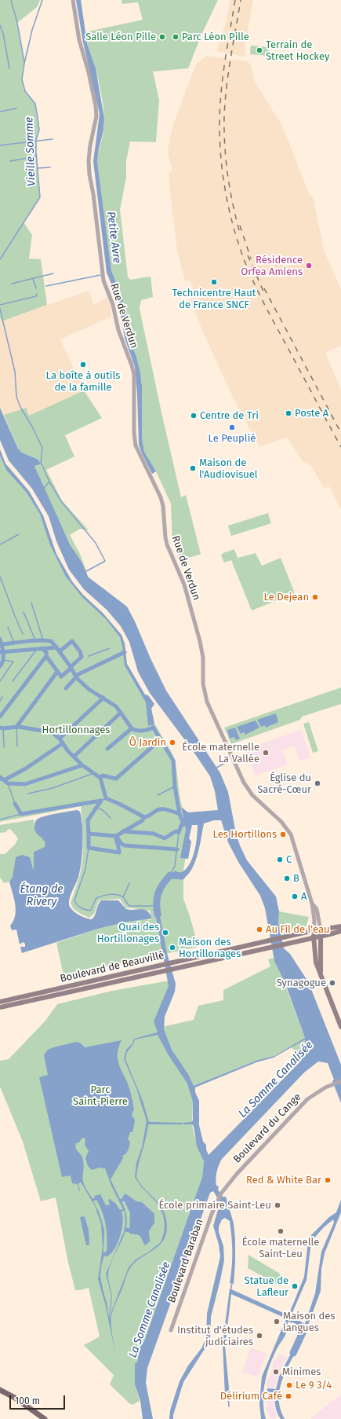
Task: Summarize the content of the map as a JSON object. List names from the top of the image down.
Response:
{
  "streets": {
    "main road": ["Boulevard de Beauvillé"],
    "street": ["Rue de Verdun", "Boulevard du Cange", "Boulevard Baraban"]
  },
  "crossings": [
    ["Rue de Verdun", "Boulevard de Beauvillé"],
    ["Boulevard du Cange", "Boulevard Baraban"]
  ],
  "water": [
    "Vieille Somme",
    "Petite Avre",
    "Étang de Rivery",
    "La Somme Canalisée"
  ],
  "parks": ["Hortillonnages", "Parc Saint-Pierre"],
  "places": [
    "Salle Léon Pille",
    "Parc Léon Pille",
    "Terrain de Street Hockey",
    "Résidence Orfea Amiens",
    "Technicentre Haut de France SNCF",
    "La boîte à outils de la famille",
    "Poste A",
    "Centre de Tri",
    "Le Peuplié",
    "Maison de l'Audiovisuel",
    "Le Dejean",
    "Ô Jardin",
    "École maternelle La Vallée",
    "Église du Sacré-Cœur",
    "Les Hortillons",
    "C",
    "B",
    "A",
    "Au Fil de l'eau",
    "Quai des Hortillonages",
    "Maison des Hortillonages",
    "Synagogue",
    "Red & White Bar",
    "École primaire Saint-Leu",
    "École maternelle Saint-Leu",
    "Statue de Lafleur",
    "Maison des langues",
    "Institut d'études judiciaires",
    "Minimes",
    "Le 9 3/4",
    "Délirium Café"
  ],
  "scale_bar": "100 m"
}
